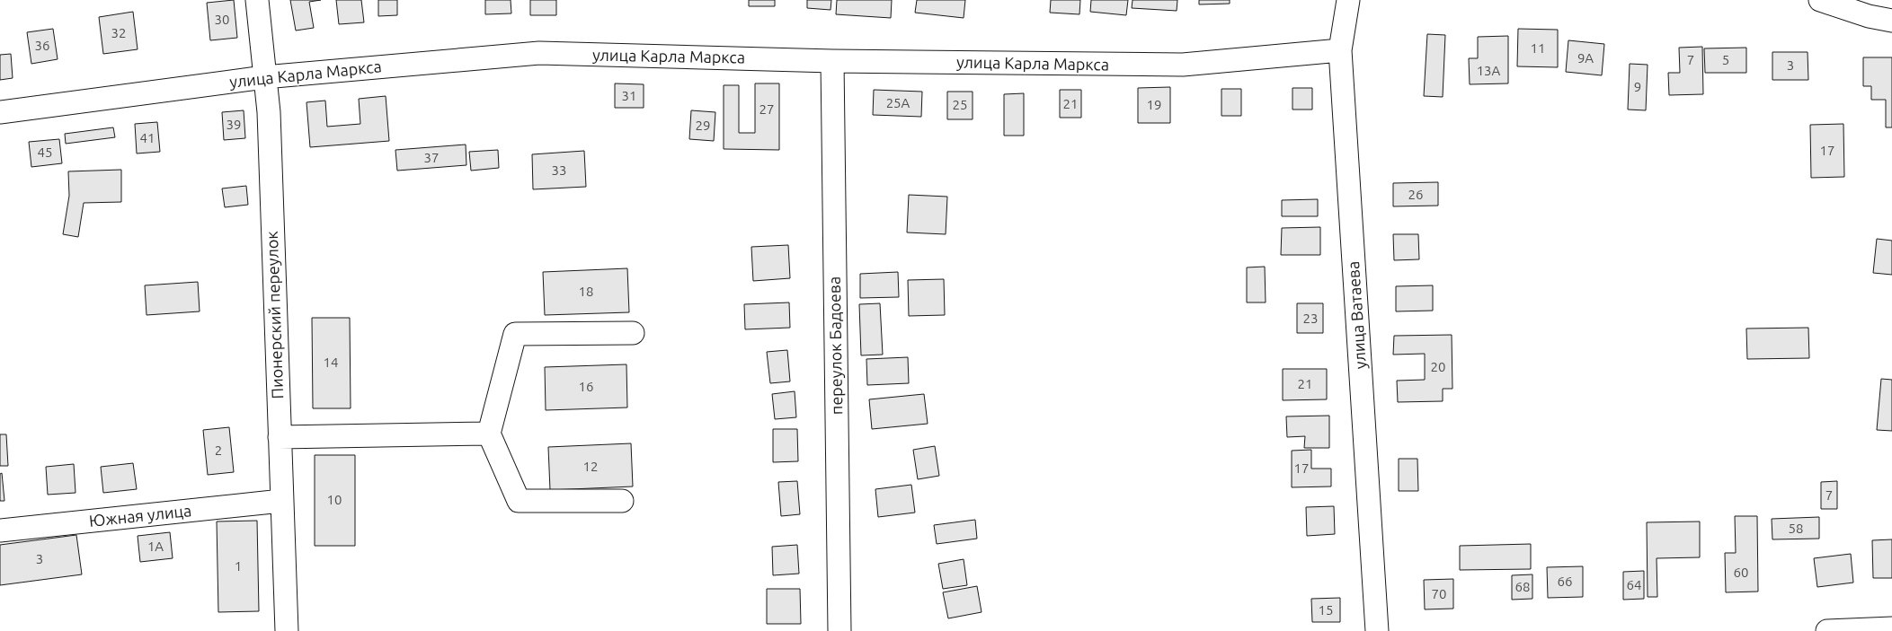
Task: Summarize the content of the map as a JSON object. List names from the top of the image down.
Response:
{
  "streets": {
    "street": [
      "улица Карла Маркса",
      "Пионерский переулок",
      "улица Ватаева",
      "переулок Бадоева",
      "Южная улица"
    ]
  },
  "crossings": [
    ["улица Карла Маркса", "Пионерский переулок"],
    ["улица Карла Маркса", "улица Ватаева"],
    ["улица Карла Маркса", "переулок Бадоева"],
    ["Пионерский переулок", "Южная улица"]
  ],
  "house_numbers": [
    "30",
    "32",
    "36",
    "11",
    "9А",
    "7",
    "5",
    "3",
    "13А",
    "9",
    "31",
    "25А",
    "21",
    "25",
    "19",
    "27",
    "39",
    "29",
    "41",
    "17",
    "45",
    "37",
    "33",
    "26",
    "18",
    "23",
    "14",
    "20",
    "21",
    "16",
    "2",
    "12",
    "17",
    "7",
    "10",
    "58",
    "1А",
    "3",
    "1",
    "60",
    "66",
    "64",
    "68",
    "70",
    "15"
  ]
}
